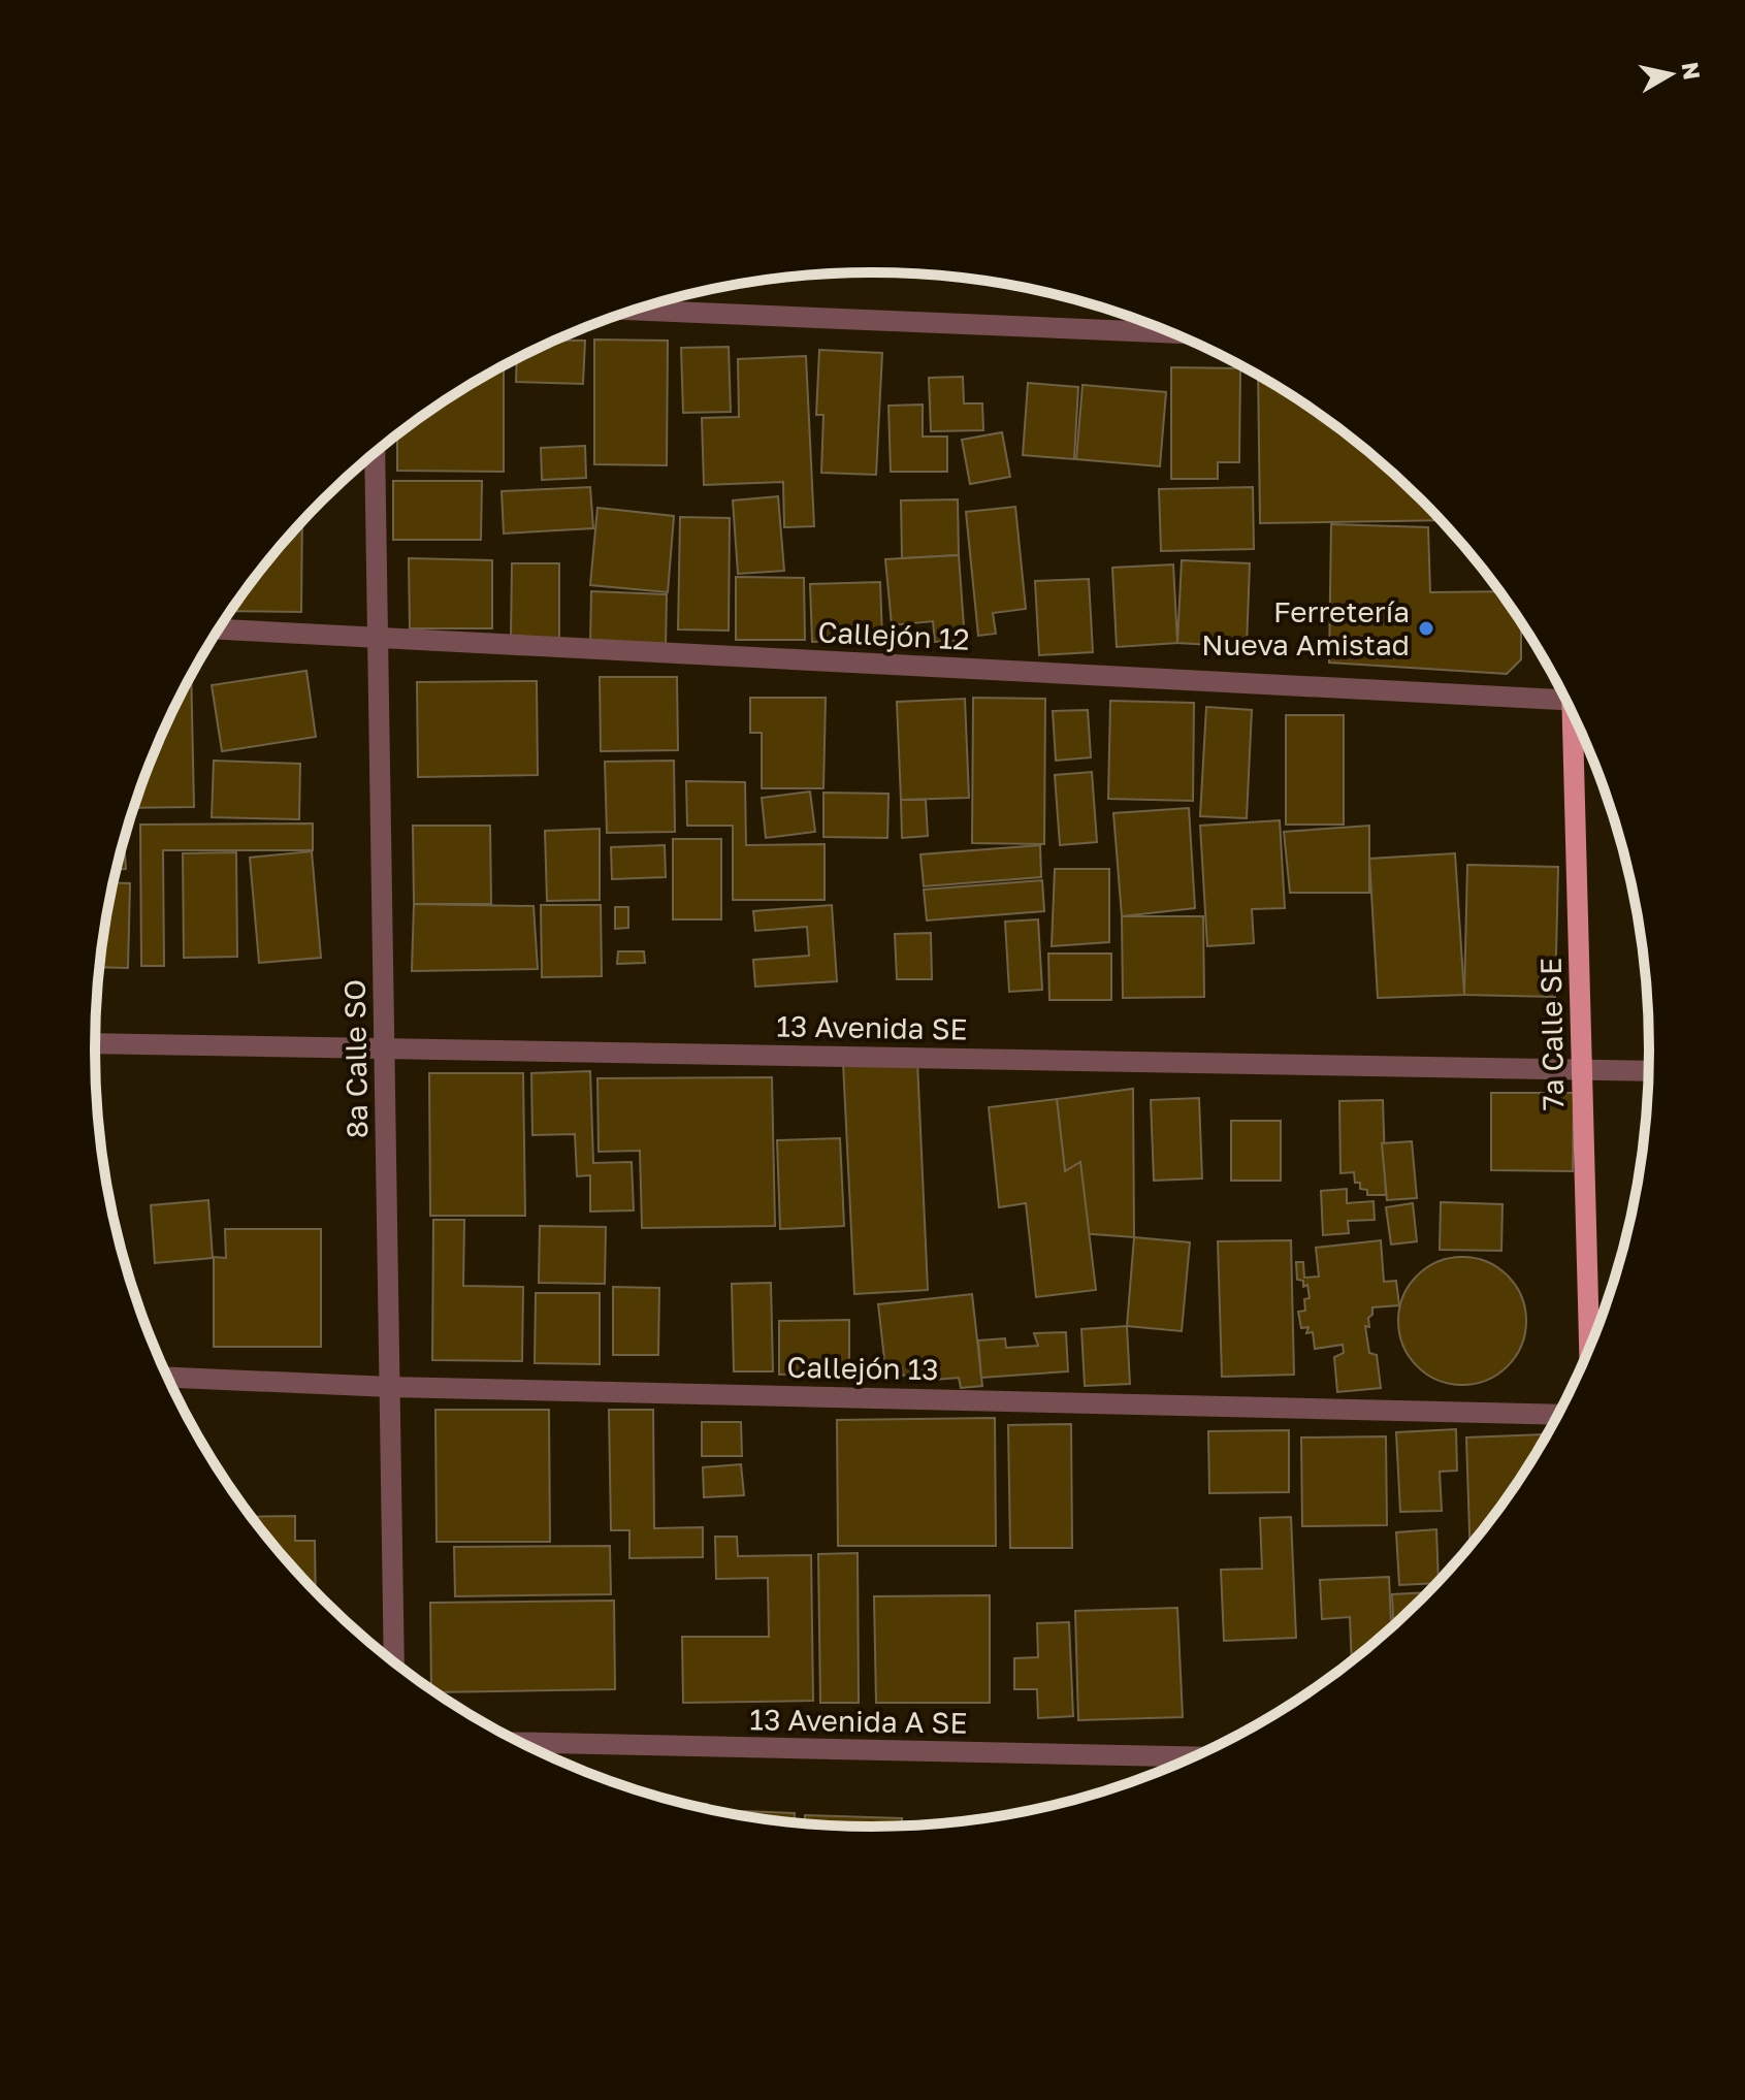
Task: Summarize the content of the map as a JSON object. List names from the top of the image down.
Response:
{
  "streets": {
    "main road": ["7a Calle SE"],
    "street": [
      "Callejón 12",
      "13 Avenida SE",
      "8a Calle SO",
      "Callejón 13",
      "13 Avenida A SE"
    ]
  },
  "crossings": [
    ["Callejón 12", "8a Calle SO"],
    ["13 Avenida SE", "7a Calle SE"],
    ["13 Avenida SE", "8a Calle SO"],
    ["8a Calle SO", "Callejón 13"]
  ],
  "places": ["Ferretería Nueva Amistad"],
  "north": "right"
}
